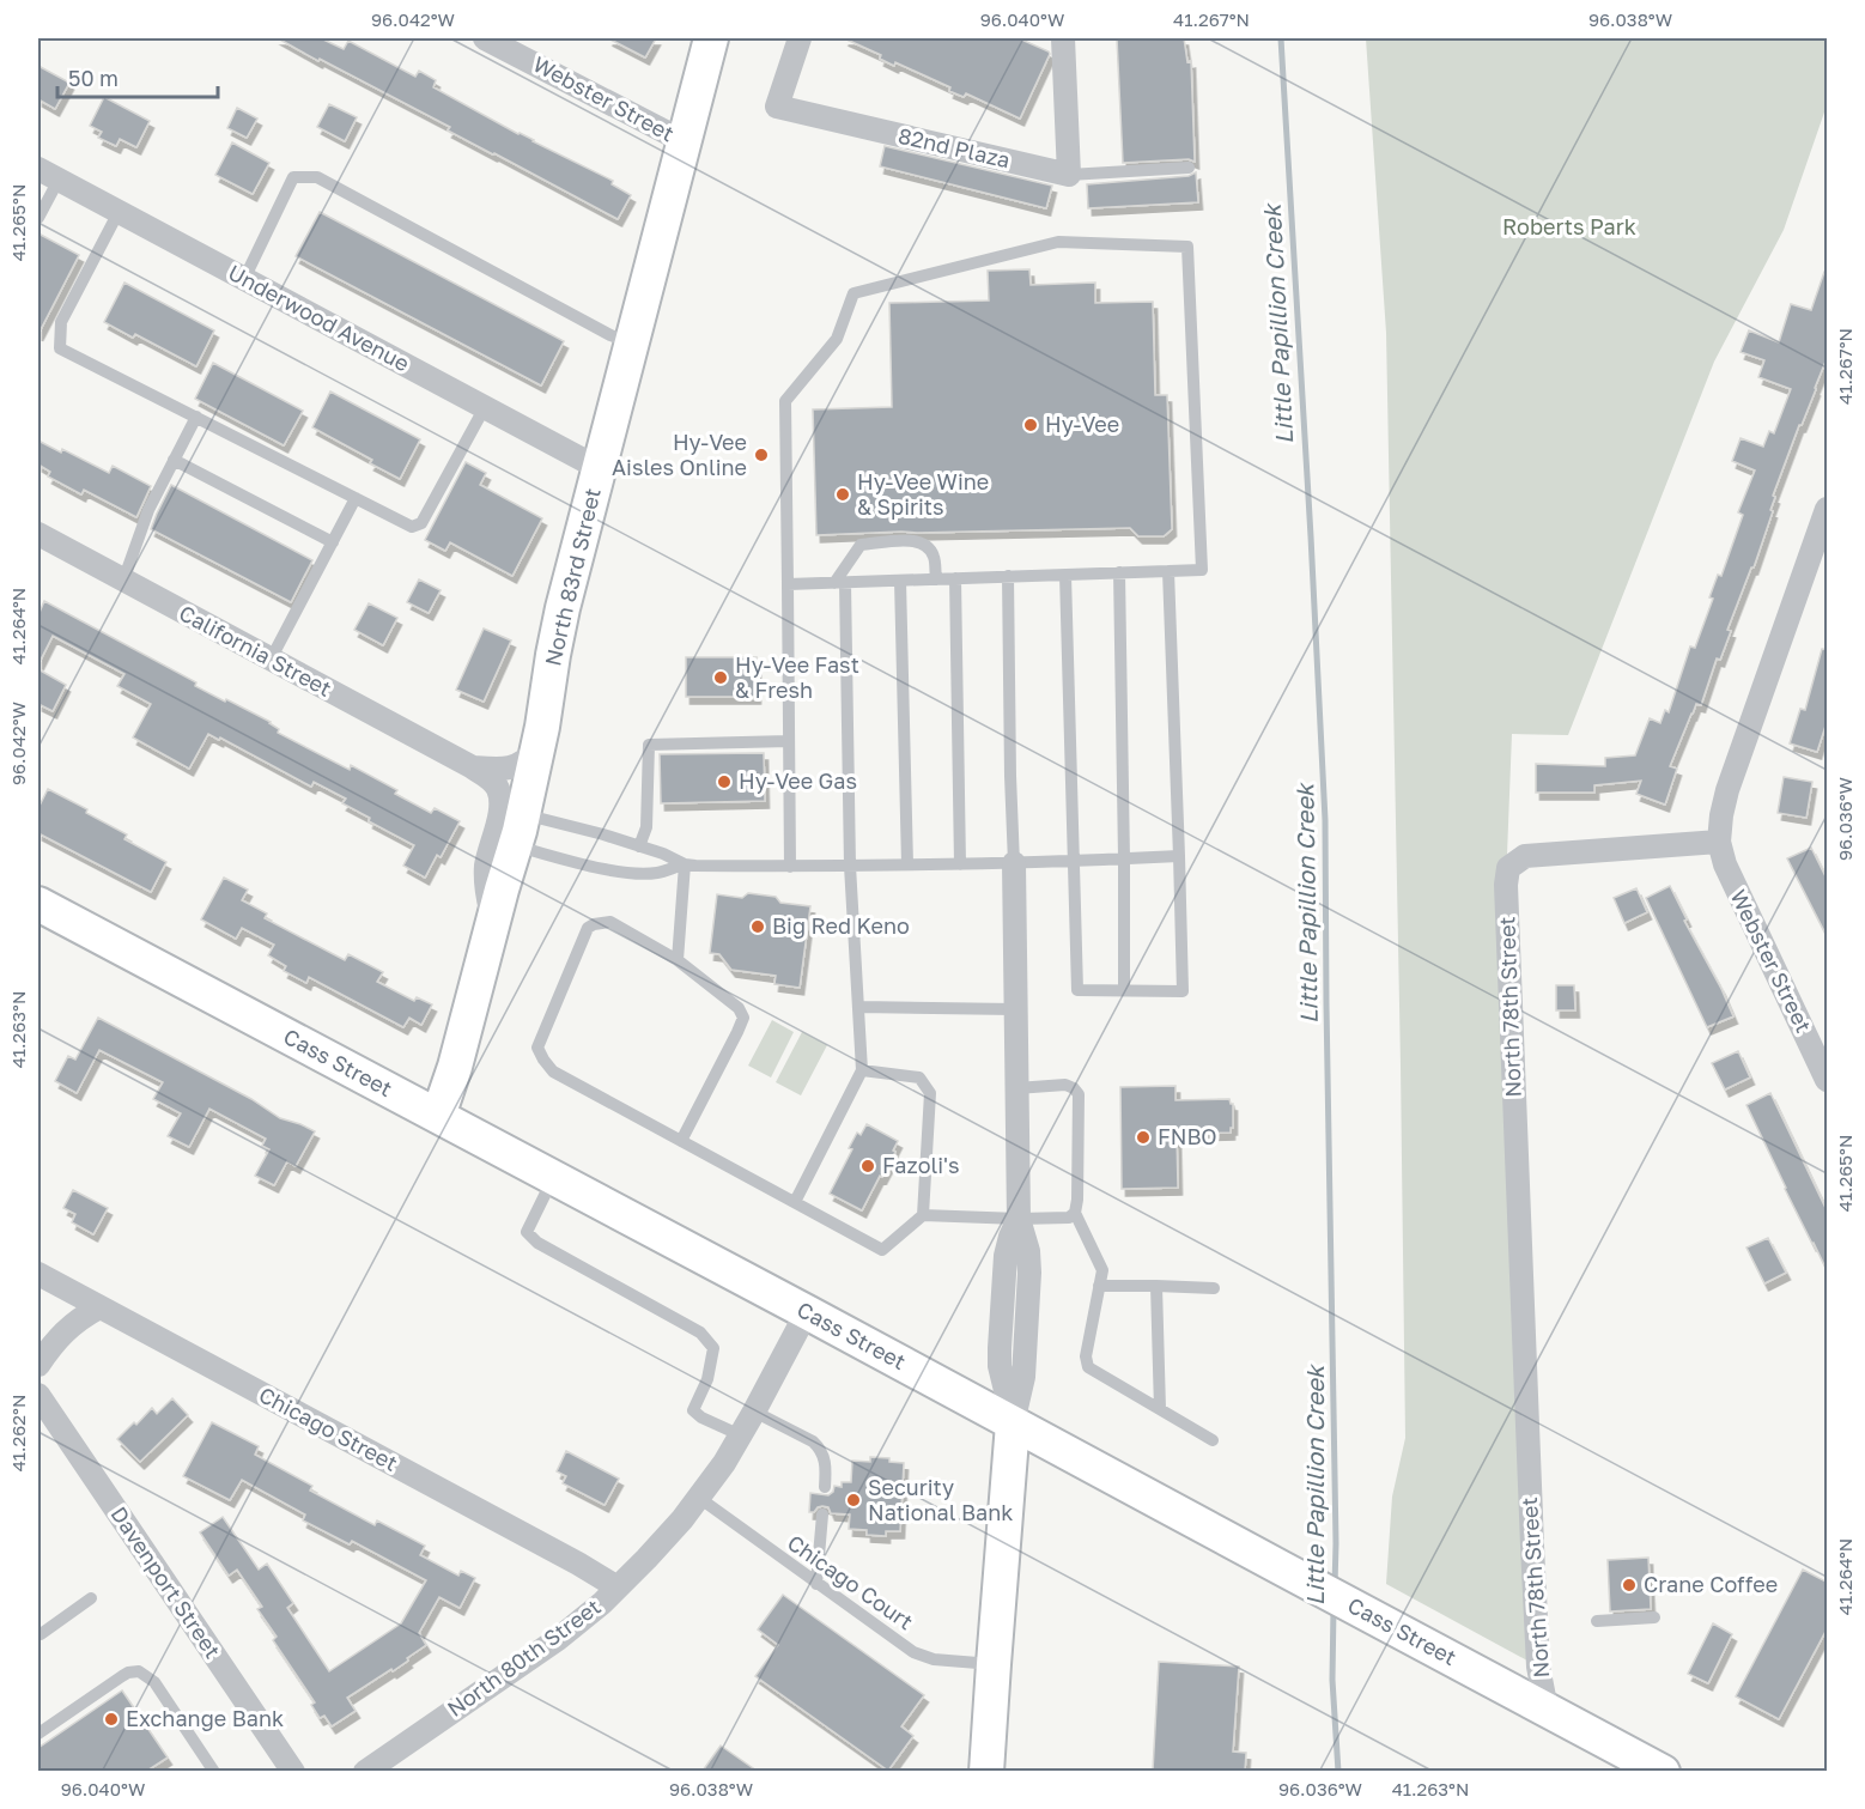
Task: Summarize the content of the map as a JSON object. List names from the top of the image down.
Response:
{
  "streets": {
    "main road": ["North 83rd Street", "Cass Street"],
    "street": [
      "Webster Street",
      "82nd Plaza",
      "Underwood Avenue",
      "California Street",
      "North 78th Street",
      "Chicago Street",
      "Davenport Street",
      "North 80th Street"
    ],
    "lane": ["Chicago Court"]
  },
  "crossings": [
    ["Webster Street", "North 83rd Street"],
    ["Webster Street", "North 78th Street"],
    ["Underwood Avenue", "North 83rd Street"],
    ["North 83rd Street", "California Street"],
    ["North 83rd Street", "Cass Street"],
    ["North 78th Street", "Cass Street"],
    ["Cass Street", "North 80th Street"],
    ["Chicago Street", "North 80th Street"],
    ["Chicago Court", "North 80th Street"]
  ],
  "water": ["Little Papillion Creek"],
  "parks": ["Roberts Park"],
  "places": [
    "Hy-Vee",
    "Hy-Vee Aisles Online",
    "Hy-Vee Wine & Spirits",
    "Hy-Vee Fast & Fresh",
    "Hy-Vee Gas",
    "Big Red Keno",
    "FNBO",
    "Fazoli's",
    "Security National Bank",
    "Crane Coffee",
    "Exchange Bank"
  ],
  "scale_bar": "50 m",
  "coordinates": [
    "96.042°W",
    "96.040°W",
    "41.267°N",
    "96.038°W",
    "41.265°N",
    "41.264°N",
    "96.036°W",
    "41.263°N",
    "41.262°N"
  ]
}
